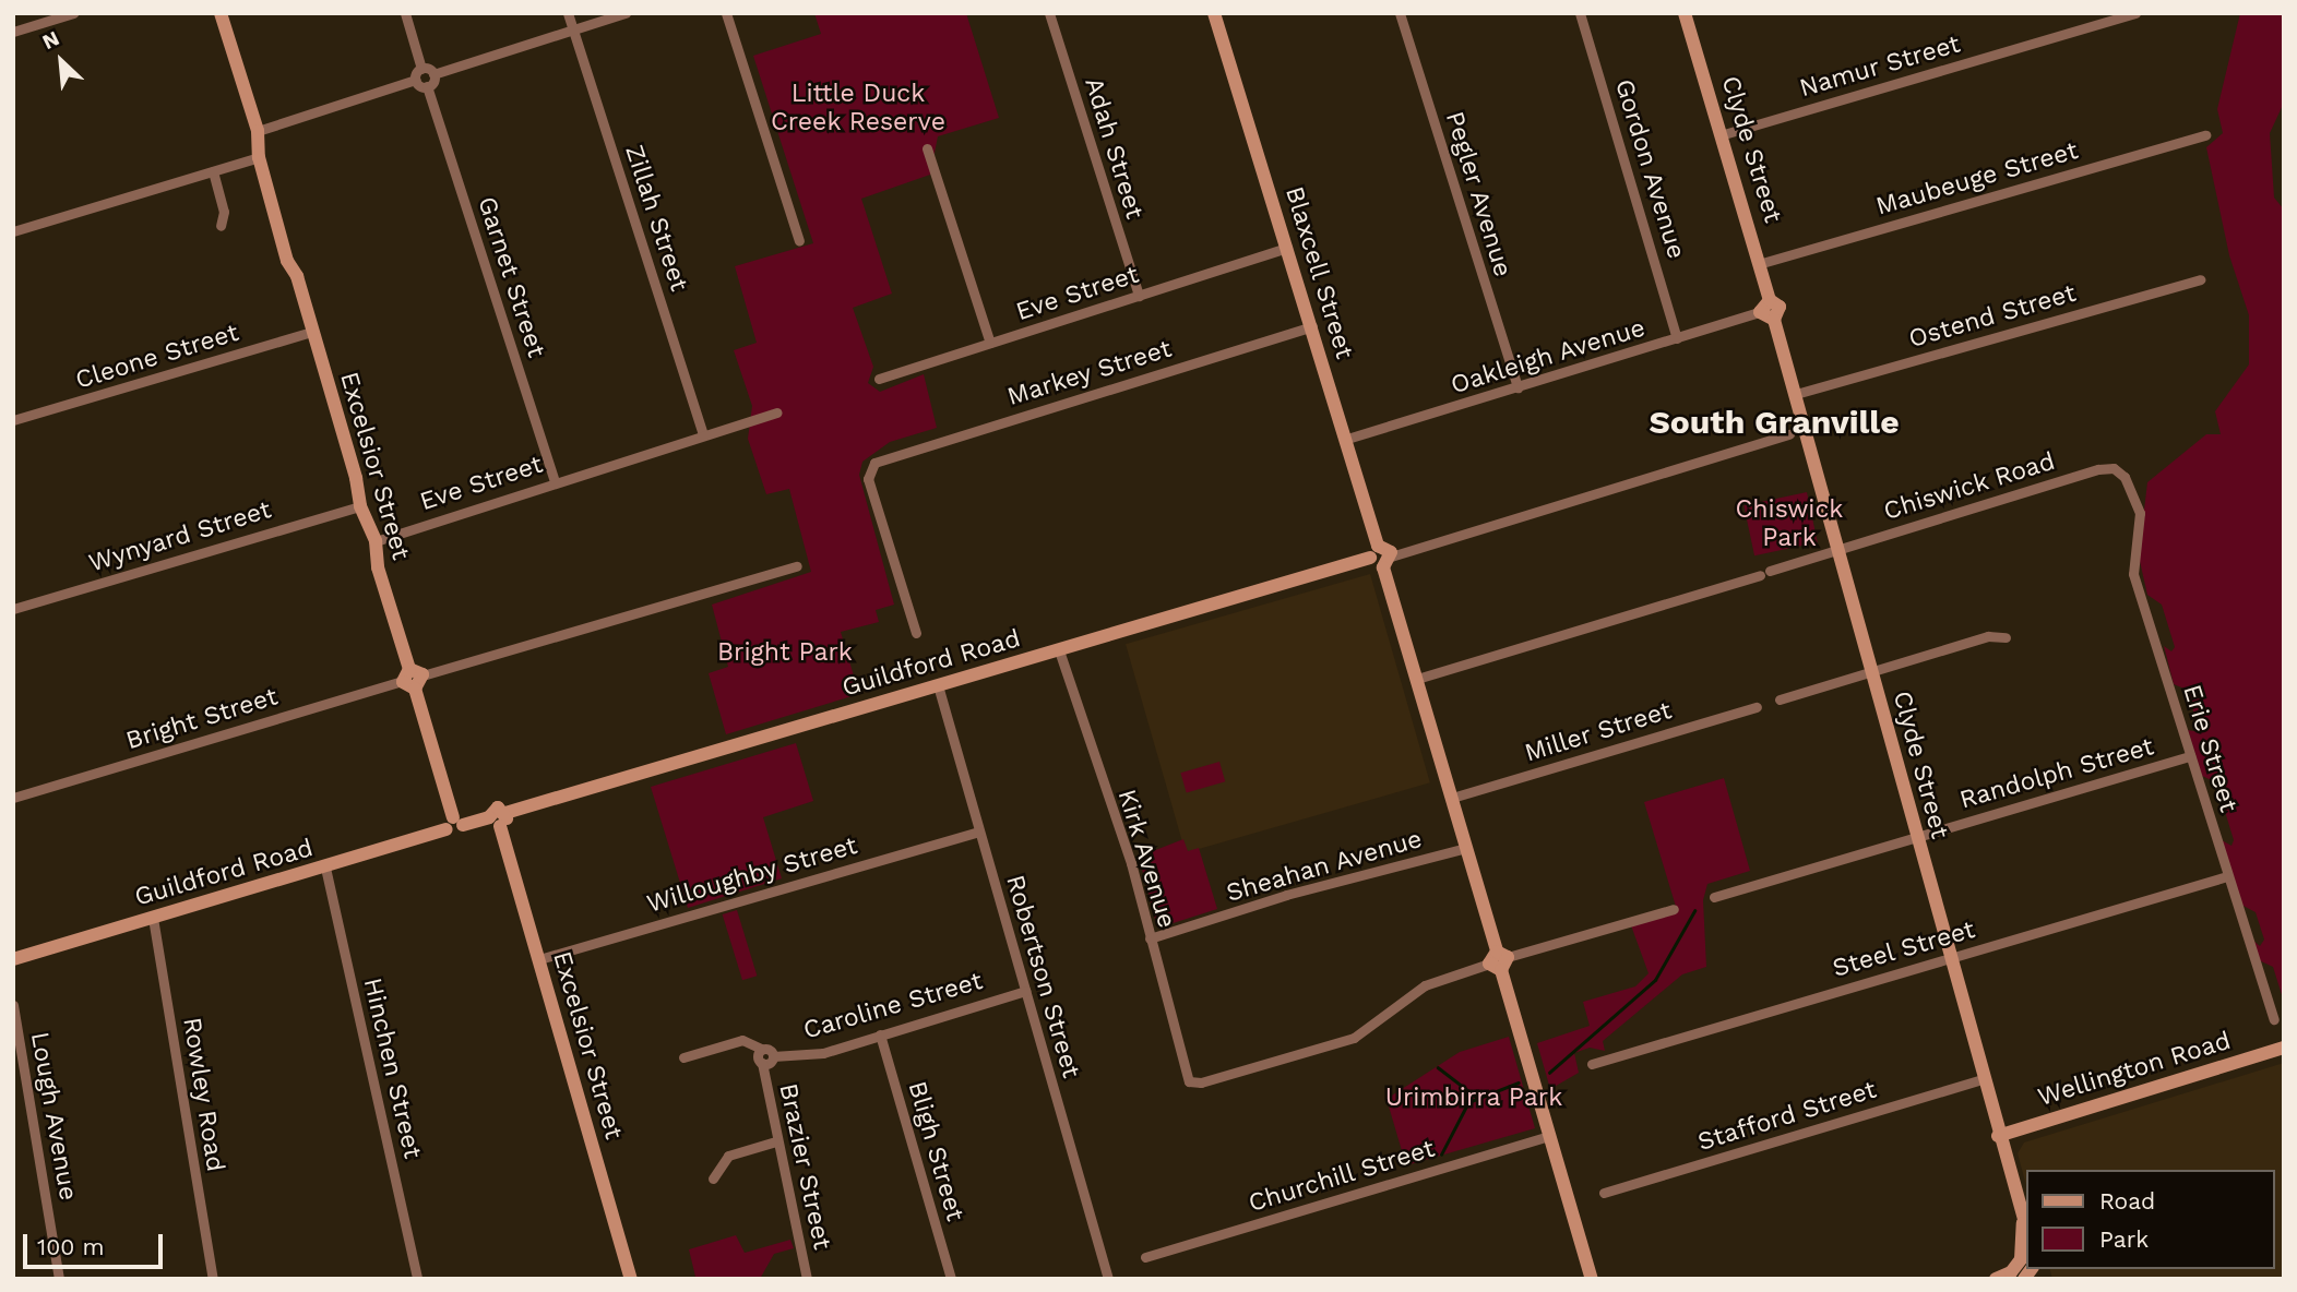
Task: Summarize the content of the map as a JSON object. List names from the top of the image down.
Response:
{
  "streets": {
    "street": [
      "Namur Street",
      "Adah Street",
      "Clyde Street",
      "Gordon Avenue",
      "Maubeuge Street",
      "Pegler Avenue",
      "Zillah Street",
      "Blaxcell Street",
      "Garnet Street",
      "Eve Street",
      "Ostend Street",
      "Cleone Street",
      "Oakleigh Avenue",
      "Markey Street",
      "Excelsior Street",
      "Chiswick Road",
      "Wynyard Street",
      "Guildford Road",
      "Bright Street",
      "Miller Street",
      "Erie Street",
      "Randolph Street",
      "Kirk Avenue",
      "Sheahan Avenue",
      "Willoughby Street",
      "Steel Street",
      "Robertson Street",
      "Caroline Street",
      "Hinchen Street",
      "Wellington Road",
      "Rowley Road",
      "Lough Avenue",
      "Stafford Street",
      "Bligh Street",
      "Brazier Street",
      "Churchill Street"
    ]
  },
  "crossings": [
    ["Namur Street", "Clyde Street"],
    ["Adah Street", "Eve Street"],
    ["Clyde Street", "Maubeuge Street"],
    ["Clyde Street", "Ostend Street"],
    ["Clyde Street", "Chiswick Road"],
    ["Clyde Street", "Randolph Street"],
    ["Clyde Street", "Steel Street"],
    ["Clyde Street", "Wellington Road"],
    ["Clyde Street", "Stafford Street"],
    ["Gordon Avenue", "Oakleigh Avenue"],
    ["Pegler Avenue", "Oakleigh Avenue"],
    ["Zillah Street", "Eve Street"],
    ["Blaxcell Street", "Eve Street"],
    ["Blaxcell Street", "Oakleigh Avenue"],
    ["Blaxcell Street", "Markey Street"],
    ["Blaxcell Street", "Guildford Road"],
    ["Garnet Street", "Eve Street"],
    ["Eve Street", "Excelsior Street"],
    ["Cleone Street", "Excelsior Street"],
    ["Excelsior Street", "Wynyard Street"],
    ["Excelsior Street", "Guildford Road"],
    ["Excelsior Street", "Bright Street"],
    ["Excelsior Street", "Willoughby Street"],
    ["Chiswick Road", "Erie Street"],
    ["Guildford Road", "Kirk Avenue"],
    ["Guildford Road", "Robertson Street"],
    ["Guildford Road", "Hinchen Street"],
    ["Guildford Road", "Rowley Road"],
    ["Erie Street", "Randolph Street"],
    ["Erie Street", "Steel Street"],
    ["Kirk Avenue", "Sheahan Avenue"],
    ["Willoughby Street", "Robertson Street"],
    ["Robertson Street", "Caroline Street"],
    ["Caroline Street", "Bligh Street"]
  ],
  "districts": ["South Granville"],
  "parks": [
    "Little Duck Creek Reserve",
    "Chiswick Park",
    "Bright Park",
    "Urimbirra Park"
  ],
  "legend": ["Road", "Park"],
  "scale_bar": "100 m",
  "north": "top left"
}
